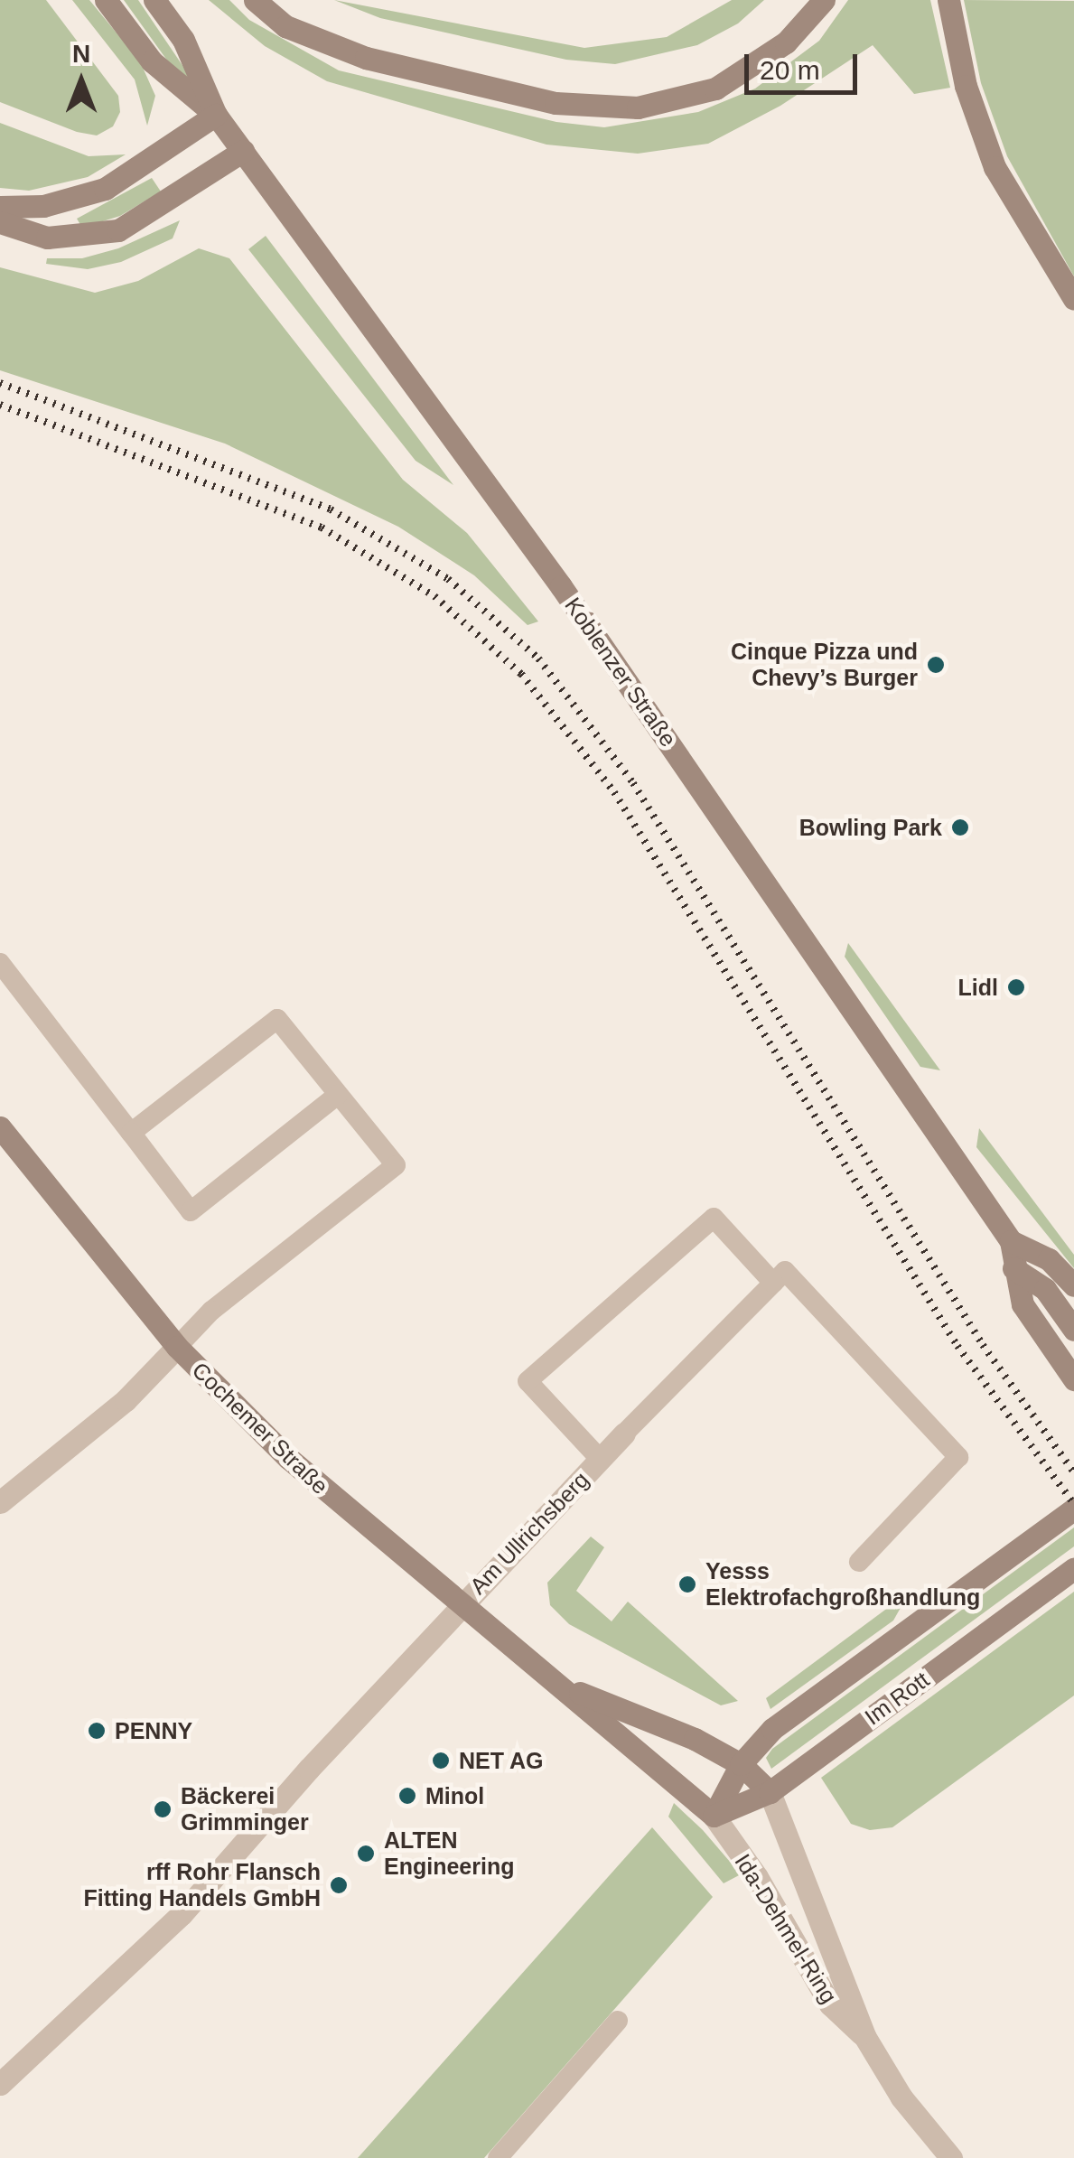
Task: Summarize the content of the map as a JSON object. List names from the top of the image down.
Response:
{
  "streets": {
    "street": [
      "Koblenzer Straße",
      "Cochemer Straße",
      "Am Ullrichsberg",
      "Im Rott",
      "Ida-Dehmel-Ring"
    ]
  },
  "crossings": [
    ["Cochemer Straße", "Am Ullrichsberg"],
    ["Cochemer Straße", "Im Rott"],
    ["Cochemer Straße", "Ida-Dehmel-Ring"],
    ["Im Rott", "Ida-Dehmel-Ring"]
  ],
  "places": [
    "Cinque Pizza und Chevy’s Burger",
    "Bowling Park",
    "Lidl",
    "Yesss Elektrofachgroßhandlung",
    "PENNY",
    "NET AG",
    "Minol",
    "Bäckerei Grimminger",
    "ALTEN Engineering",
    "rff Rohr Flansch Fitting Handels GmbH"
  ],
  "scale_bar": "20 m",
  "north": "top"
}
